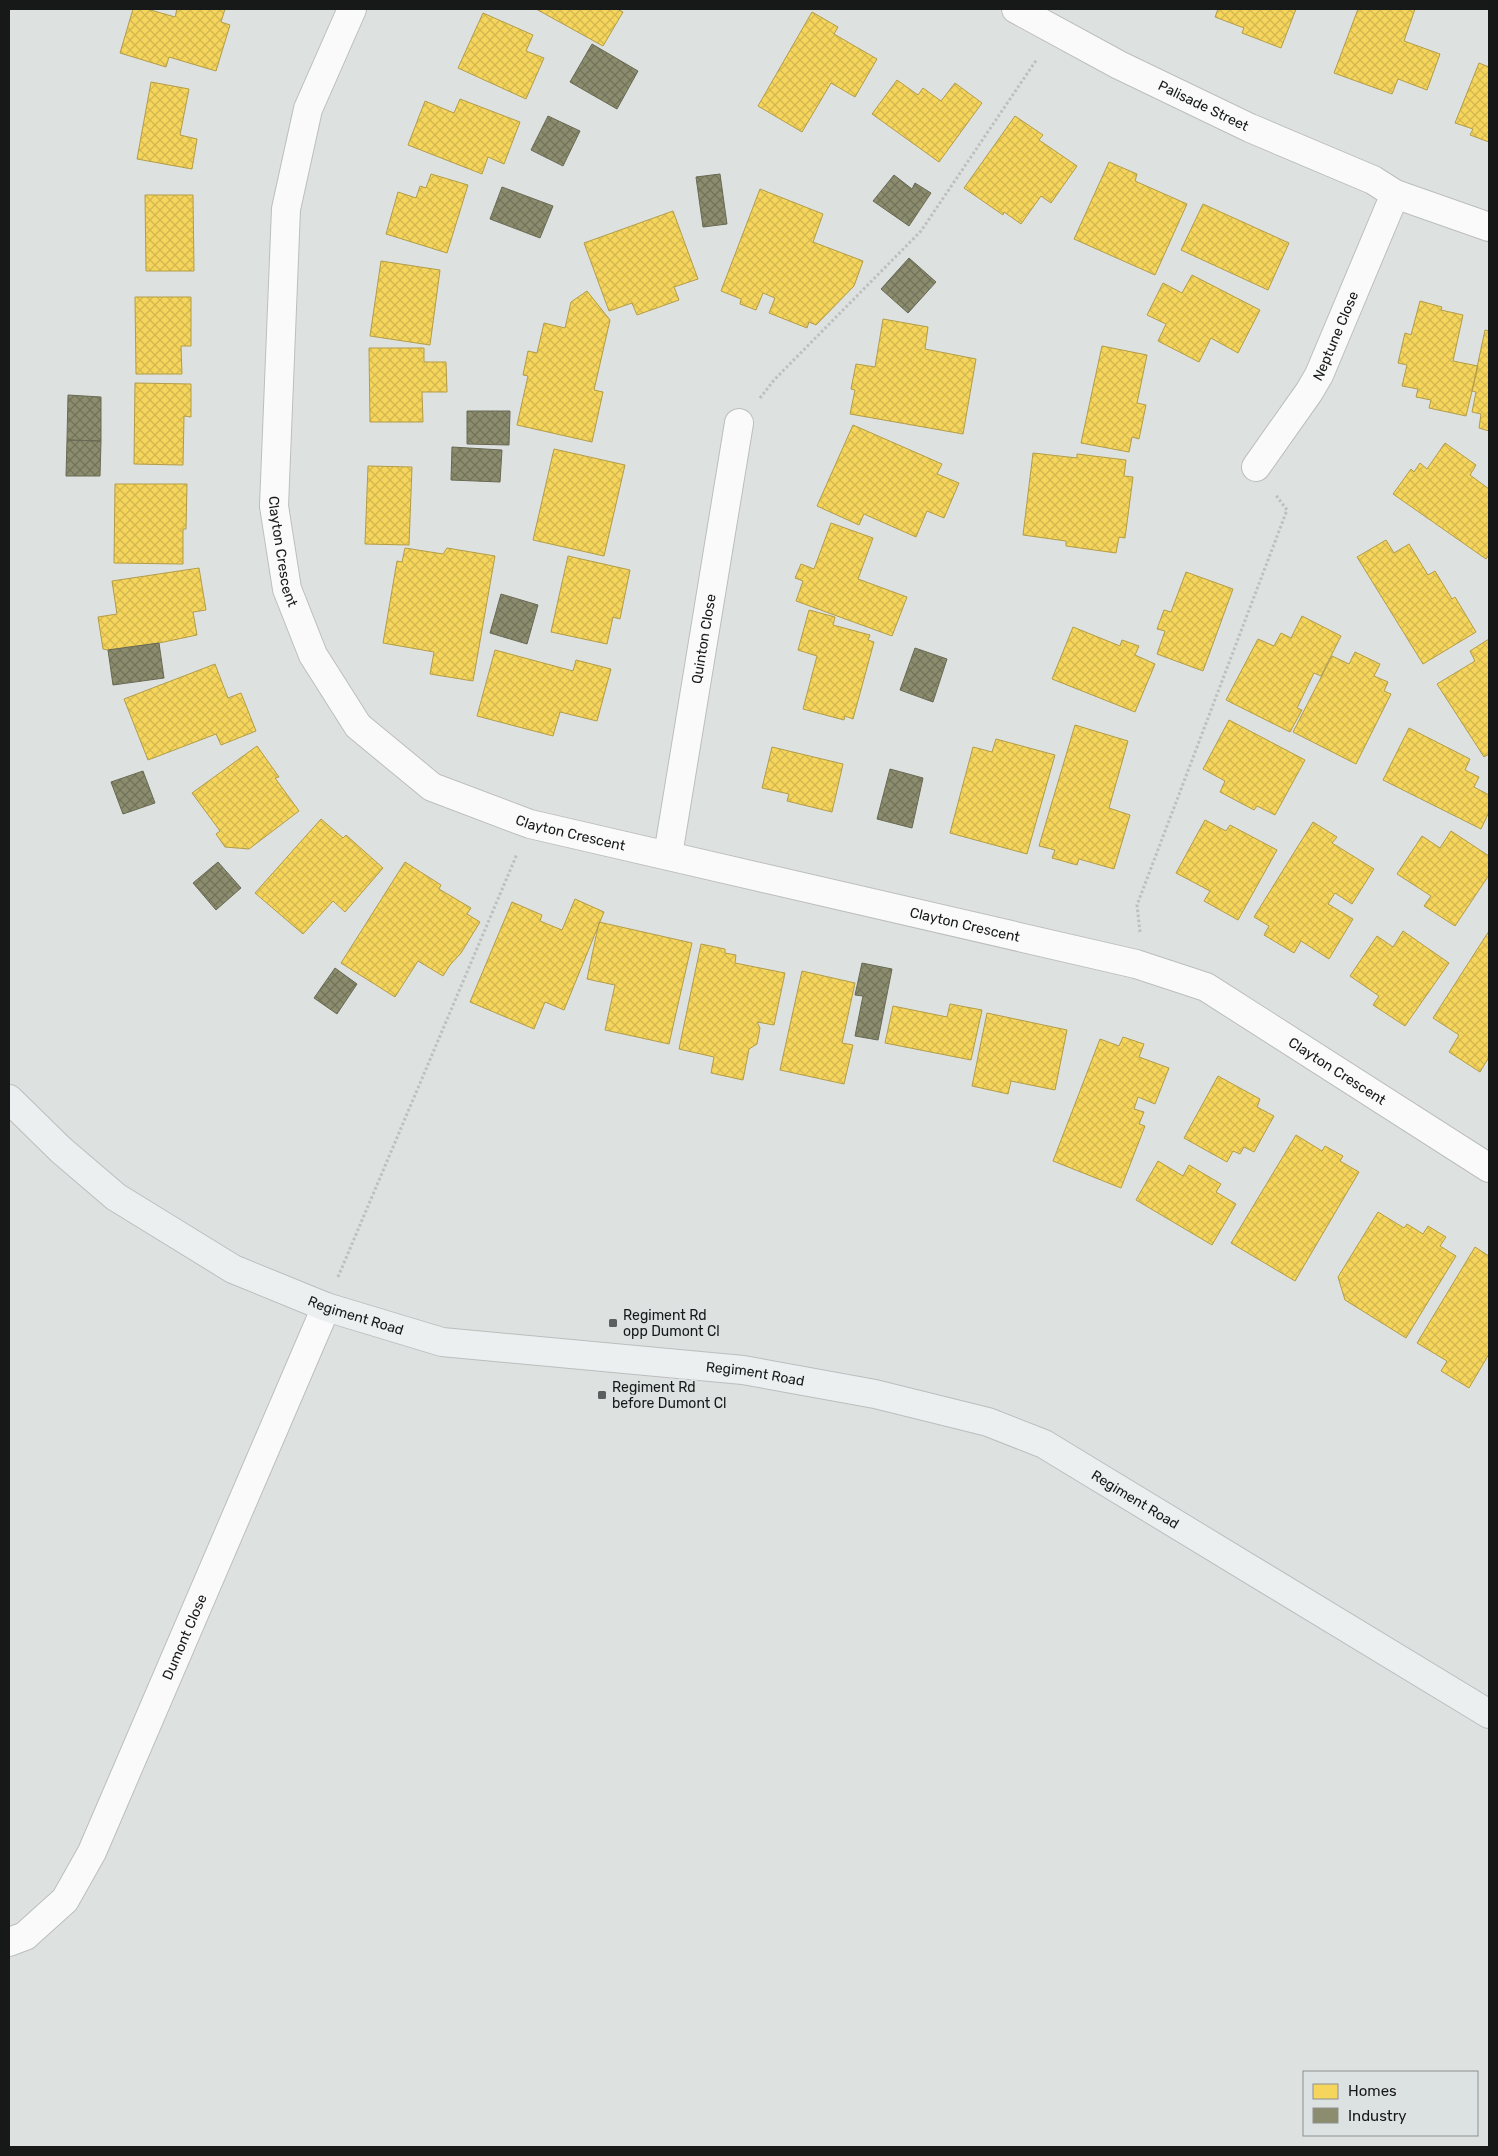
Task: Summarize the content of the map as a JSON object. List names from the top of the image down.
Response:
{
  "streets": {
    "street": [
      "Palisade Street",
      "Neptune Close",
      "Clayton Crescent",
      "Quinton Close",
      "Regiment Road",
      "Dumont Close"
    ]
  },
  "crossings": [
    ["Palisade Street", "Neptune Close"],
    ["Clayton Crescent", "Quinton Close"],
    ["Regiment Road", "Dumont Close"]
  ],
  "places": {
    "transit": ["Regiment Rd opp Dumont Cl", "Regiment Rd before Dumont Cl"]
  },
  "legend": ["Homes", "Industry"]
}
